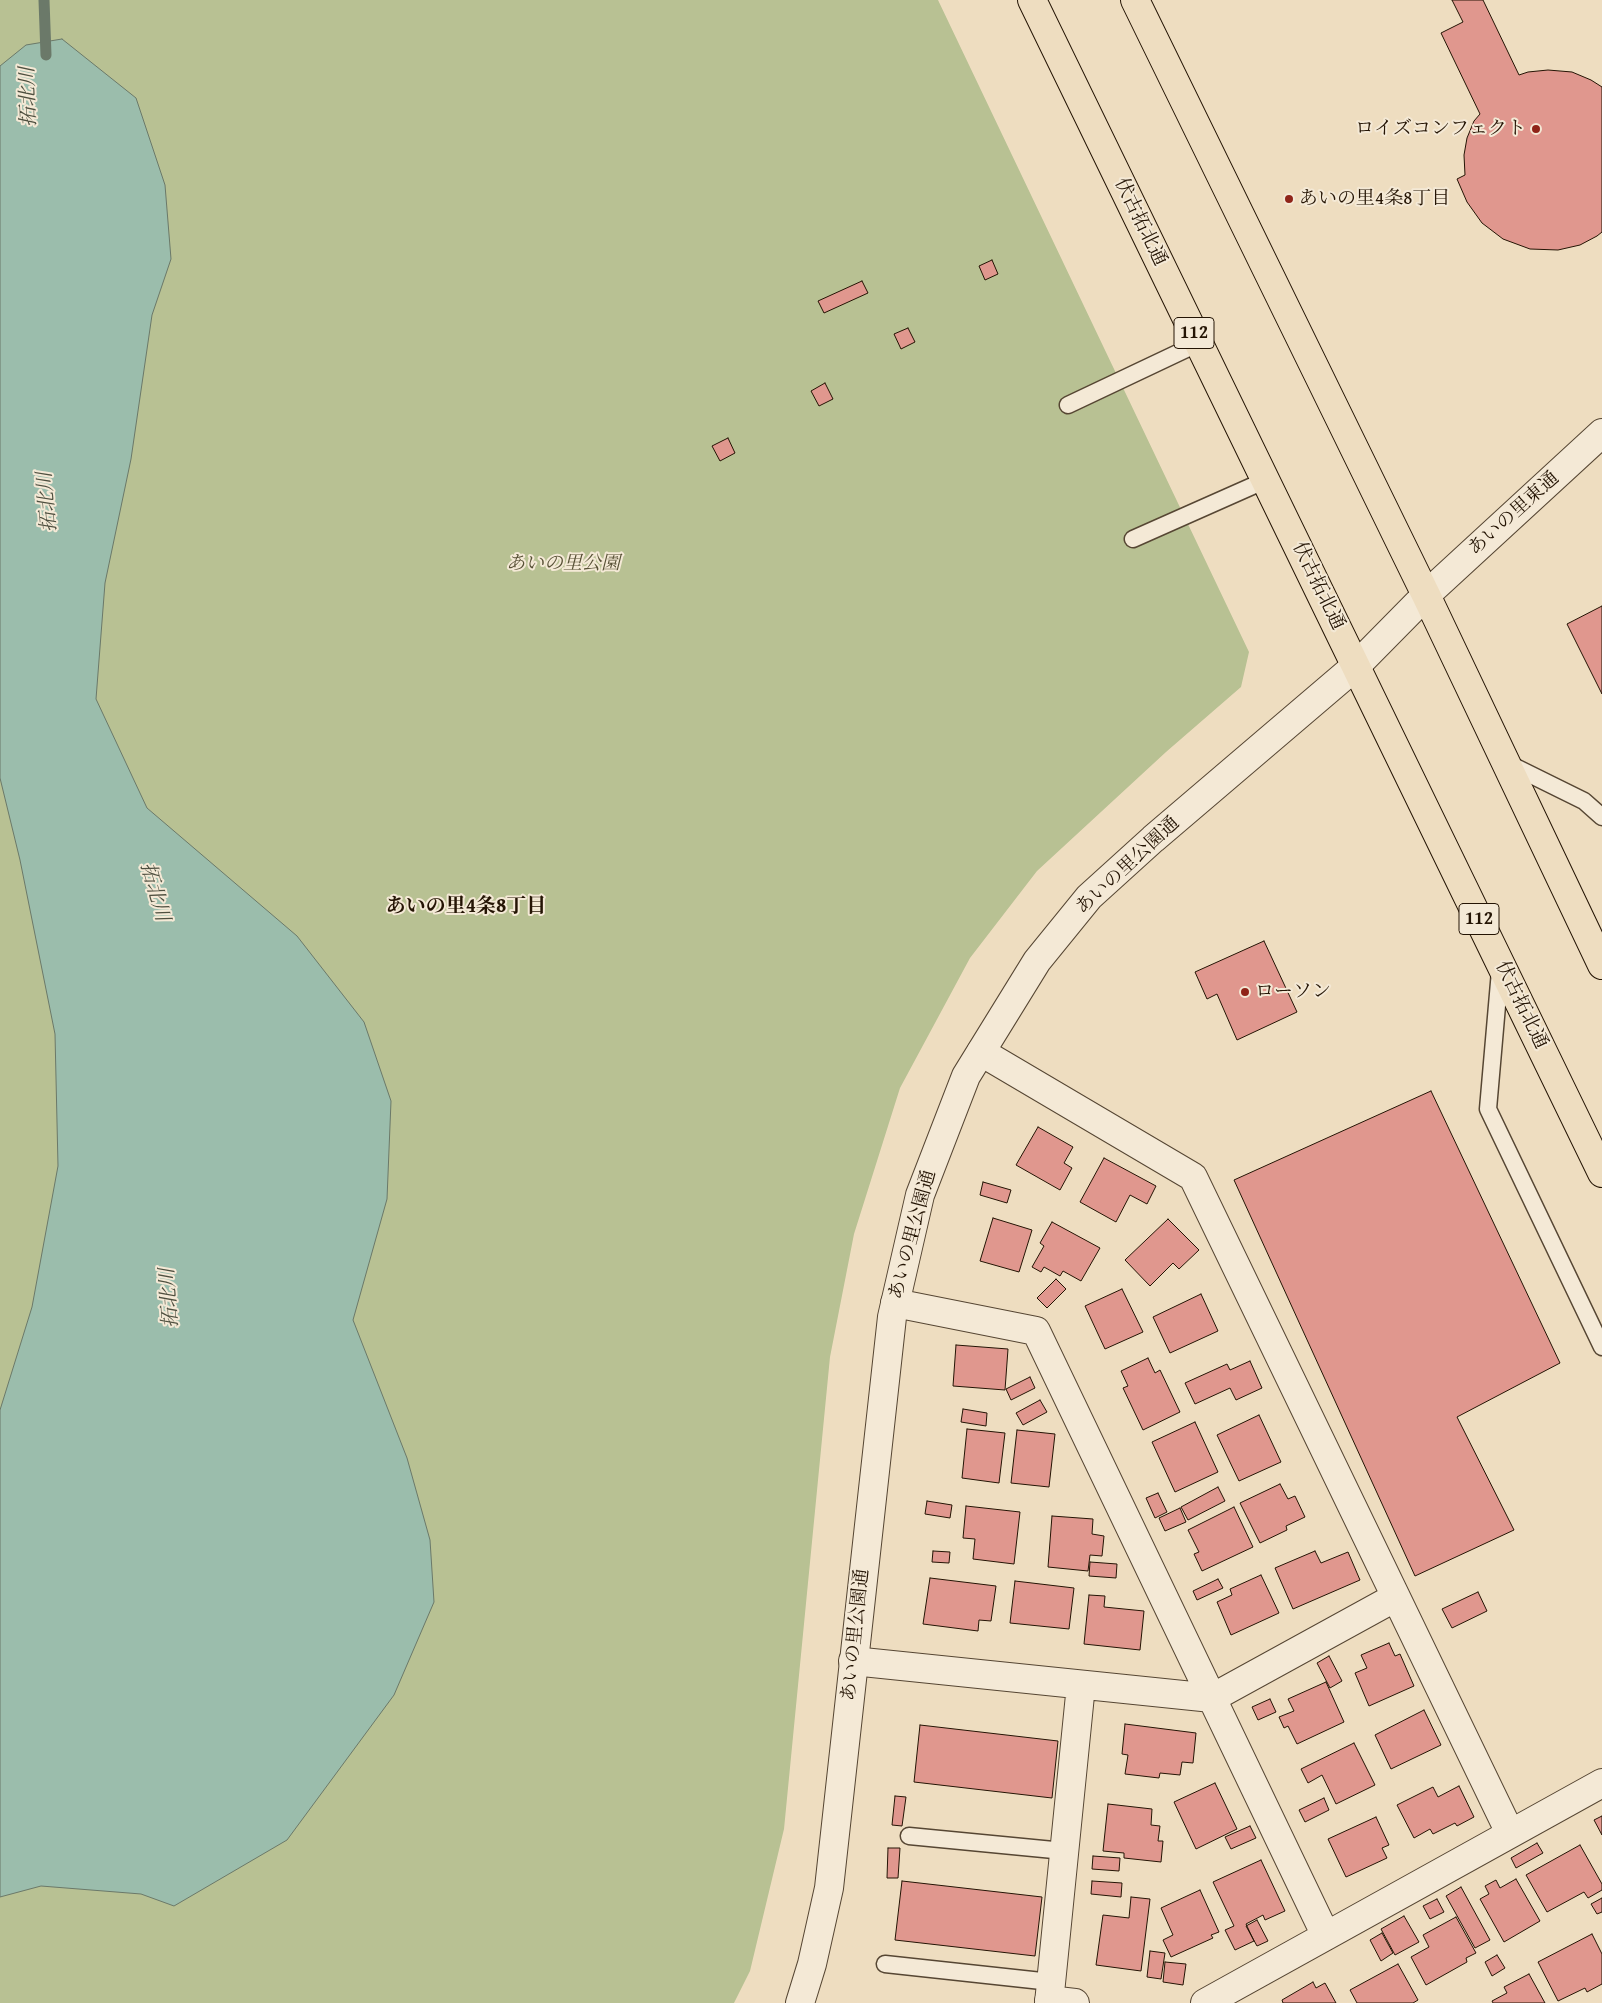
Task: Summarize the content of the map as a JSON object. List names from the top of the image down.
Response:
{
  "streets": {
    "main road": ["伏古拓北通", "112"],
    "street": ["あいの里東通", "あいの里公園通"]
  },
  "crossings": [
    ["伏古拓北通", "あいの里公園通"],
    ["あいの里東通", "あいの里公園通"]
  ],
  "districts": ["あいの里4条8丁目"],
  "water": ["拓北川"],
  "parks": ["あいの里公園"],
  "places": ["ロイズコンフェクト", "あいの里4条8丁目", "ローソン"]
}
